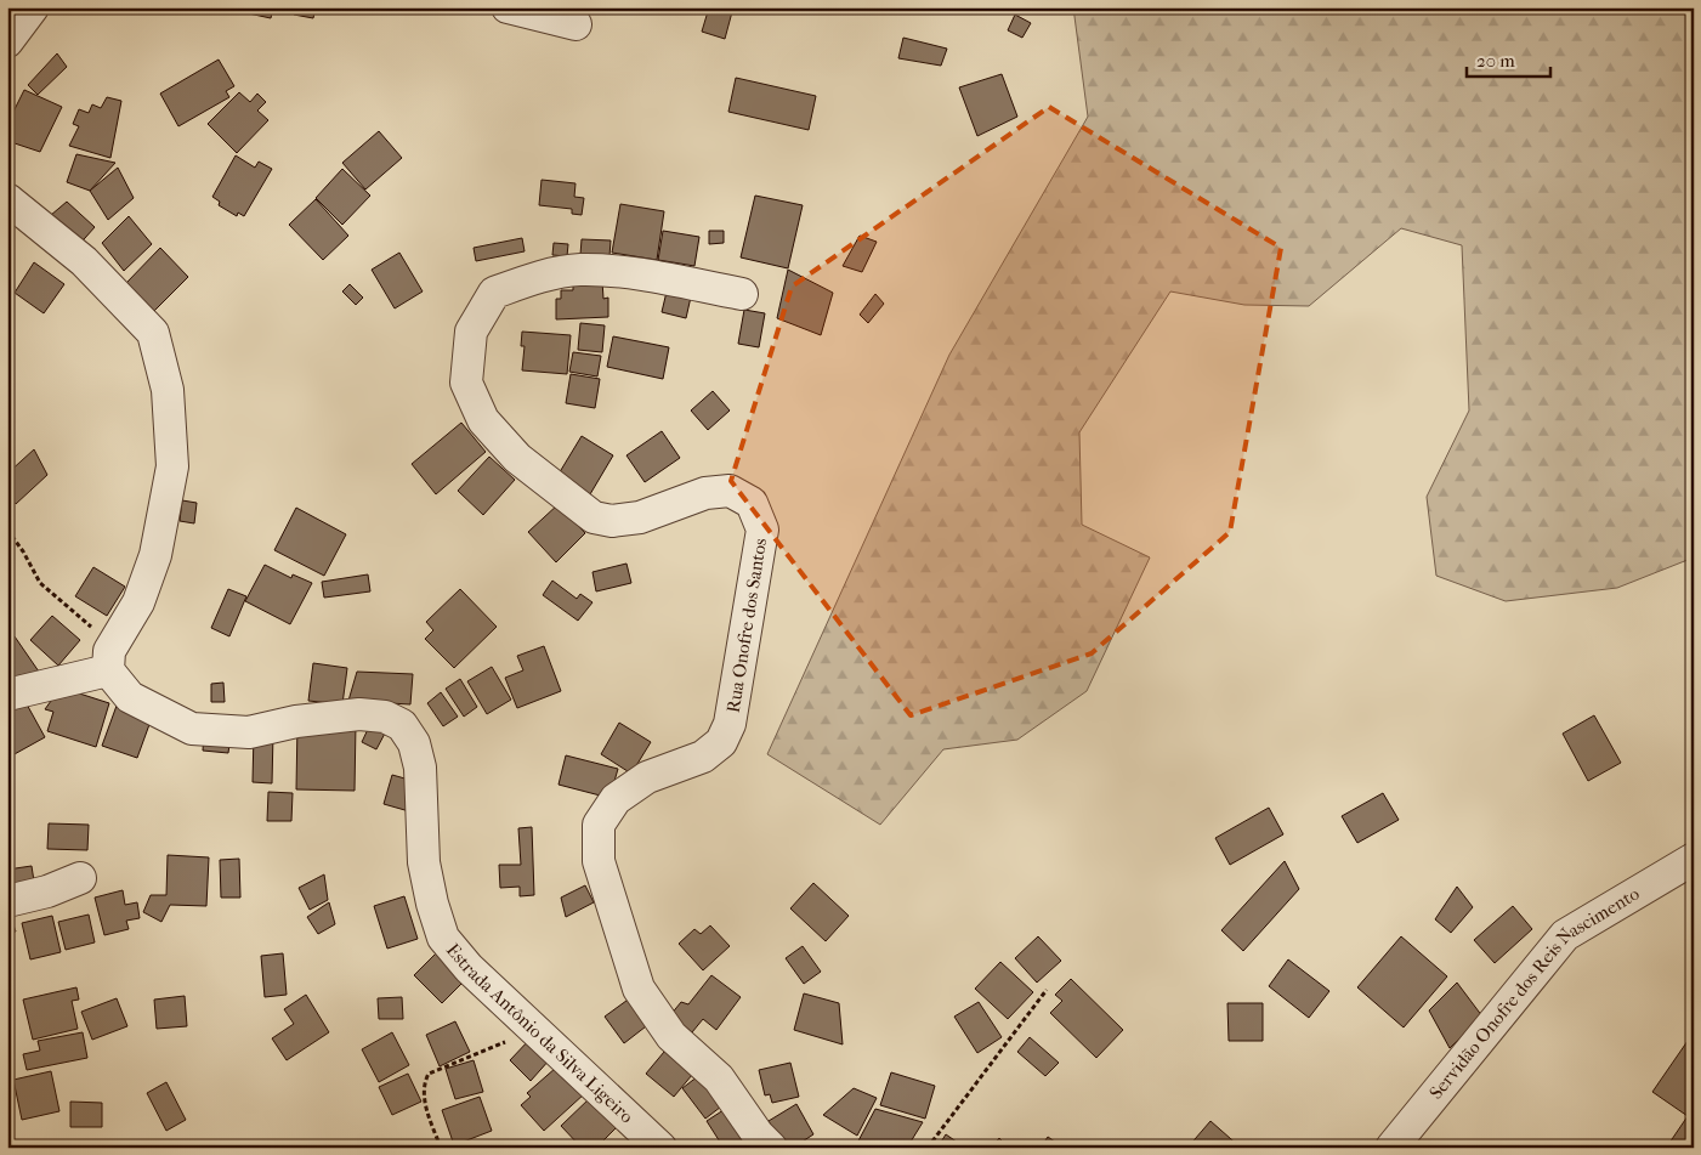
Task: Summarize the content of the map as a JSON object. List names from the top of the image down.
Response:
{
  "streets": {
    "street": ["Rua Onofre dos Santos", "Servidão Onofre dos Reis Nascimento", "Estrada Antônio da Silva Ligeiro"]
  },
  "scale_bar": "20 m"
}
